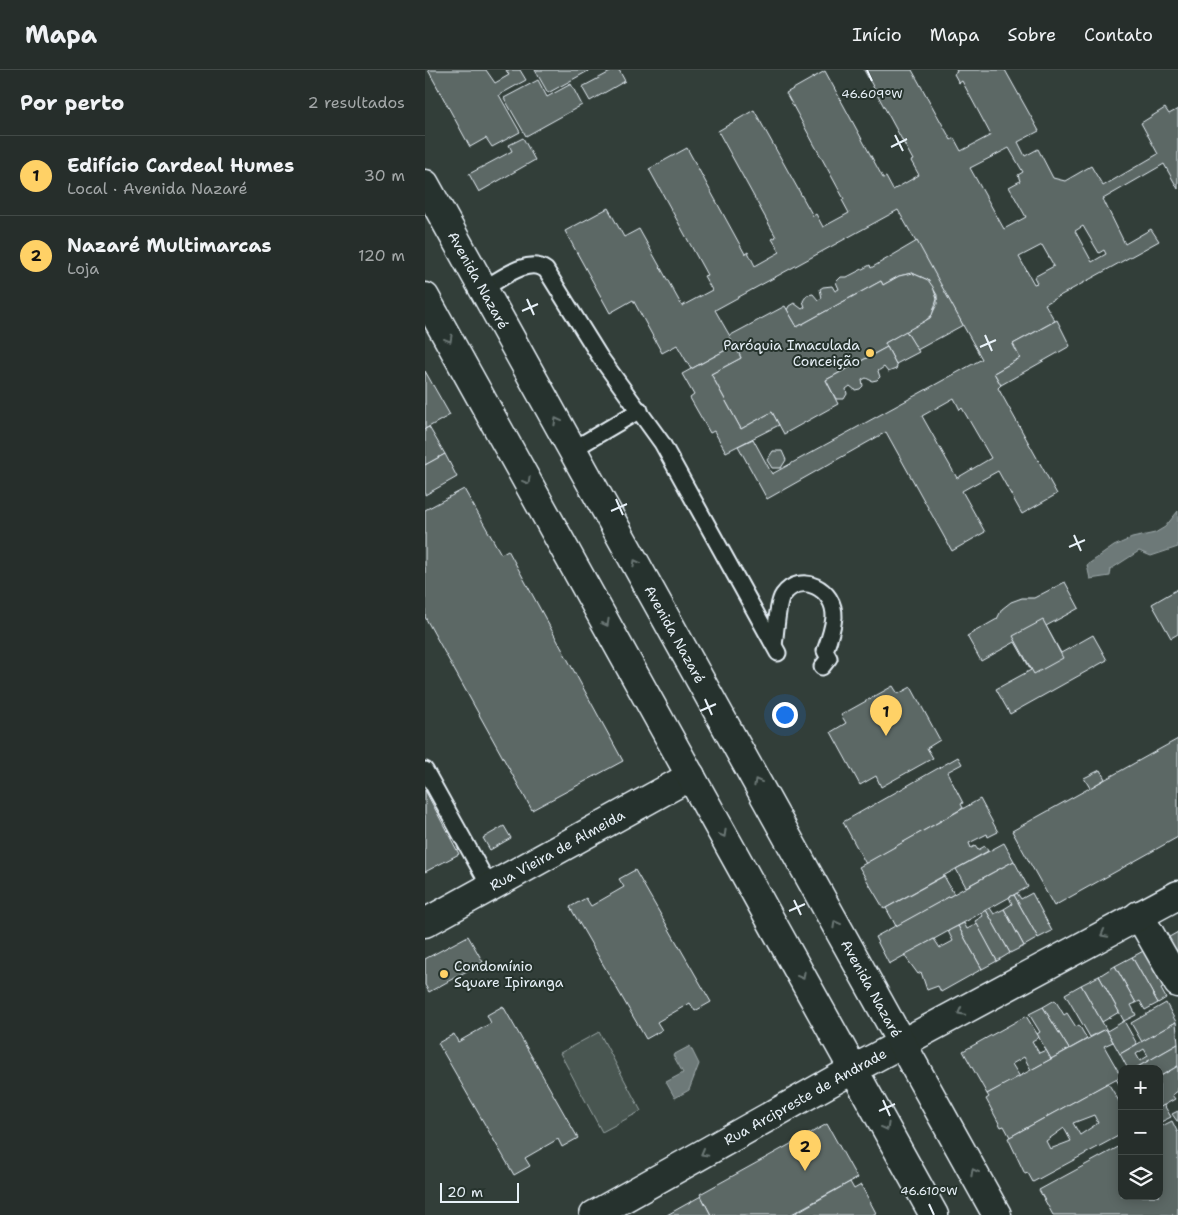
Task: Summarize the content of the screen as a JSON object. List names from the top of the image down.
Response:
{
  "streets": {
    "main road": ["Avenida Nazaré", "Rua Vieira de Almeida", "Rua Arcipreste de Andrade"]
  },
  "crossings": [
    ["Avenida Nazaré", "Rua Arcipreste de Andrade"]
  ],
  "one_way": ["Rua Arcipreste de Andrade"],
  "places": ["Paróquia Imaculada Conceição", "Condomínio Square Ipiranga"],
  "scale_bar": "20 m",
  "page": {
    "header": "Mapa",
    "nav": [
      "Início",
      "Mapa",
      "Sobre",
      "Contato"
    ],
    "heading": ["Por perto", "2 resultados"],
    "list": [
      {
        "mark": "1",
        "name": "Edifício Cardeal Humes",
        "note": "Local · Avenida Nazaré",
        "value": "30 m"
      },
      {
        "mark": "2",
        "name": "Nazaré Multimarcas",
        "note": "Loja",
        "value": "120 m"
      }
    ],
    "pins": ["1", "2"],
    "map_buttons": ["+", "−"],
    "scale": "20 m"
  },
  "coordinates": ["46.609°W", "46.610°W"]
}
